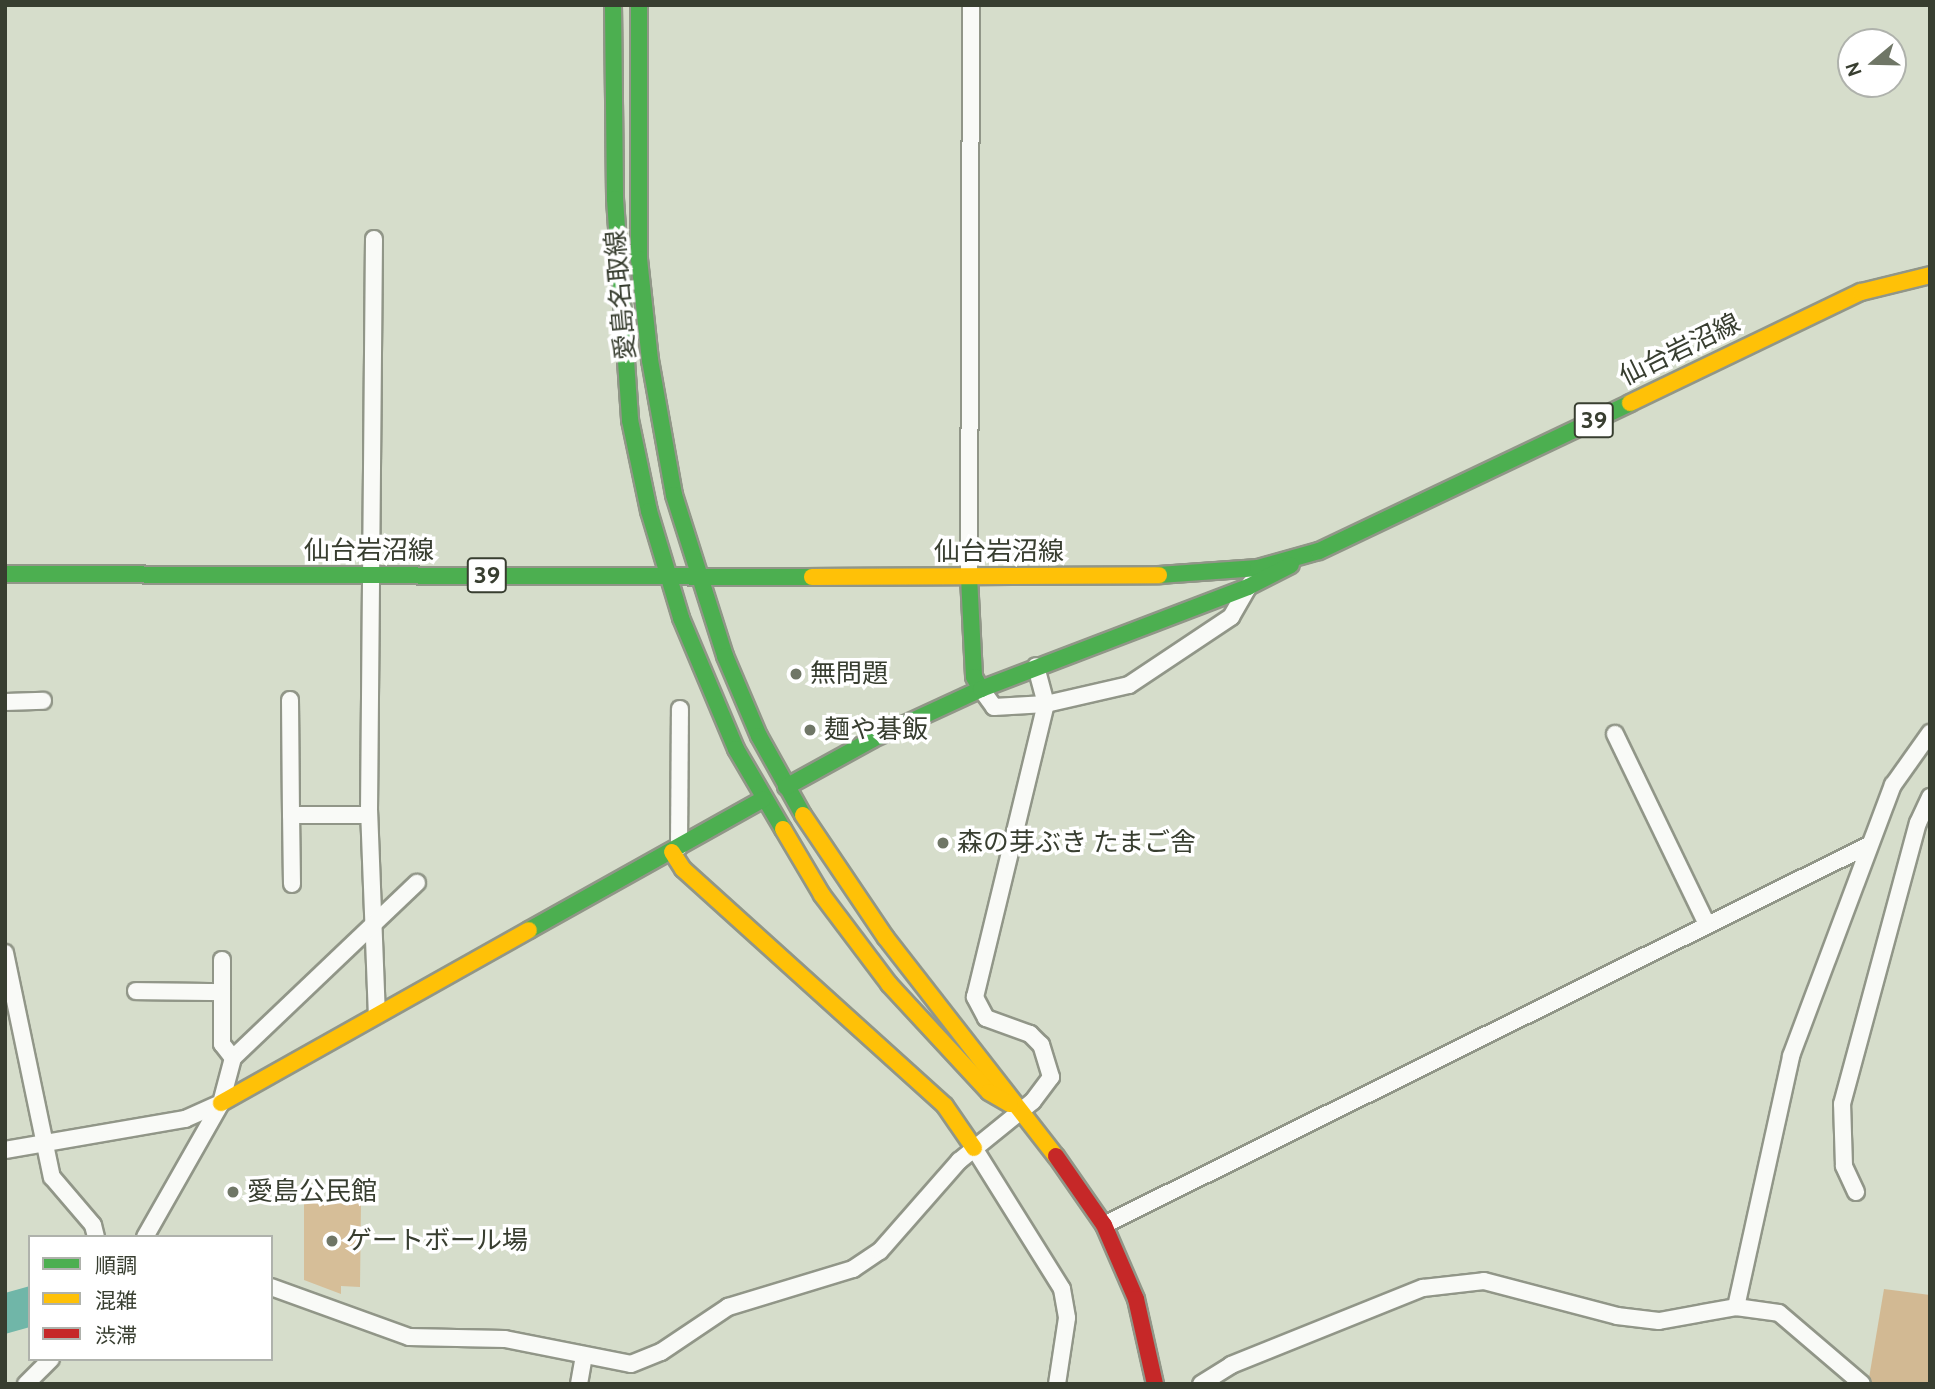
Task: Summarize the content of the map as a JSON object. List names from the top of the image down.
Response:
{
  "streets": {
    "street": ["愛島名取線", "仙台岩沼線", "39"]
  },
  "crossings": [
    ["愛島名取線", "仙台岩沼線"]
  ],
  "places": [
    "無問題",
    "麺や碁飯",
    "森の芽ぶき たまご舎",
    "愛島公民館",
    "ゲートボール場"
  ],
  "legend": ["順調", "混雑", "渋滞"],
  "north": "left"
}
